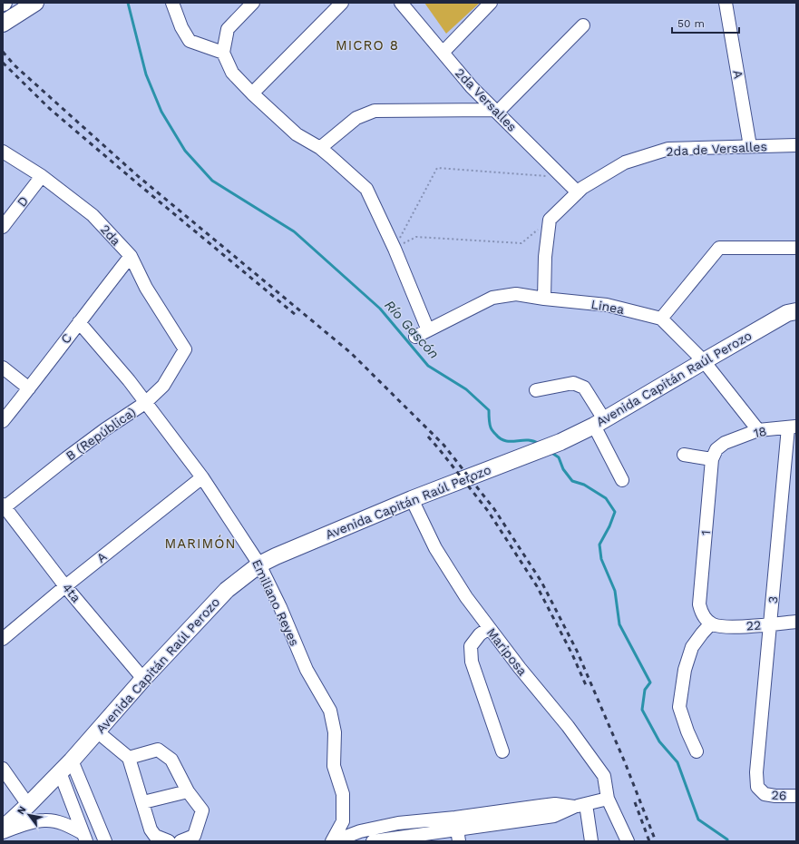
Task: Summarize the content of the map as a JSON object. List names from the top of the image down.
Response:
{
  "streets": {
    "main road": ["Avenida Capitán Raúl Perozo"],
    "street": [
      "A",
      "2da Versalles",
      "2da de Versalles",
      "D",
      "2da",
      "Linea",
      "C",
      "18",
      "B (República)",
      "1",
      "4ta",
      "3",
      "Emiliano Reyes",
      "22",
      "Mariposa",
      "26"
    ]
  },
  "crossings": [
    ["A", "2da de Versalles"],
    ["A", "4ta"],
    ["A", "Emiliano Reyes"],
    ["2da Versalles", "2da de Versalles"],
    ["D", "2da"],
    ["2da", "C"],
    ["2da", "B (República)"],
    ["C", "Emiliano Reyes"],
    ["Avenida Capitán Raúl Perozo", "4ta"],
    ["Avenida Capitán Raúl Perozo", "Emiliano Reyes"],
    ["Avenida Capitán Raúl Perozo", "Mariposa"],
    ["18", "1"],
    ["18", "3"],
    ["B (República)", "4ta"],
    ["B (República)", "Emiliano Reyes"],
    ["1", "22"],
    ["3", "22"],
    ["3", "26"]
  ],
  "districts": ["MICRO 8", "MARIMÓN"],
  "water": ["Río Gascón"],
  "scale_bar": "50 m",
  "north": "top left"
}
